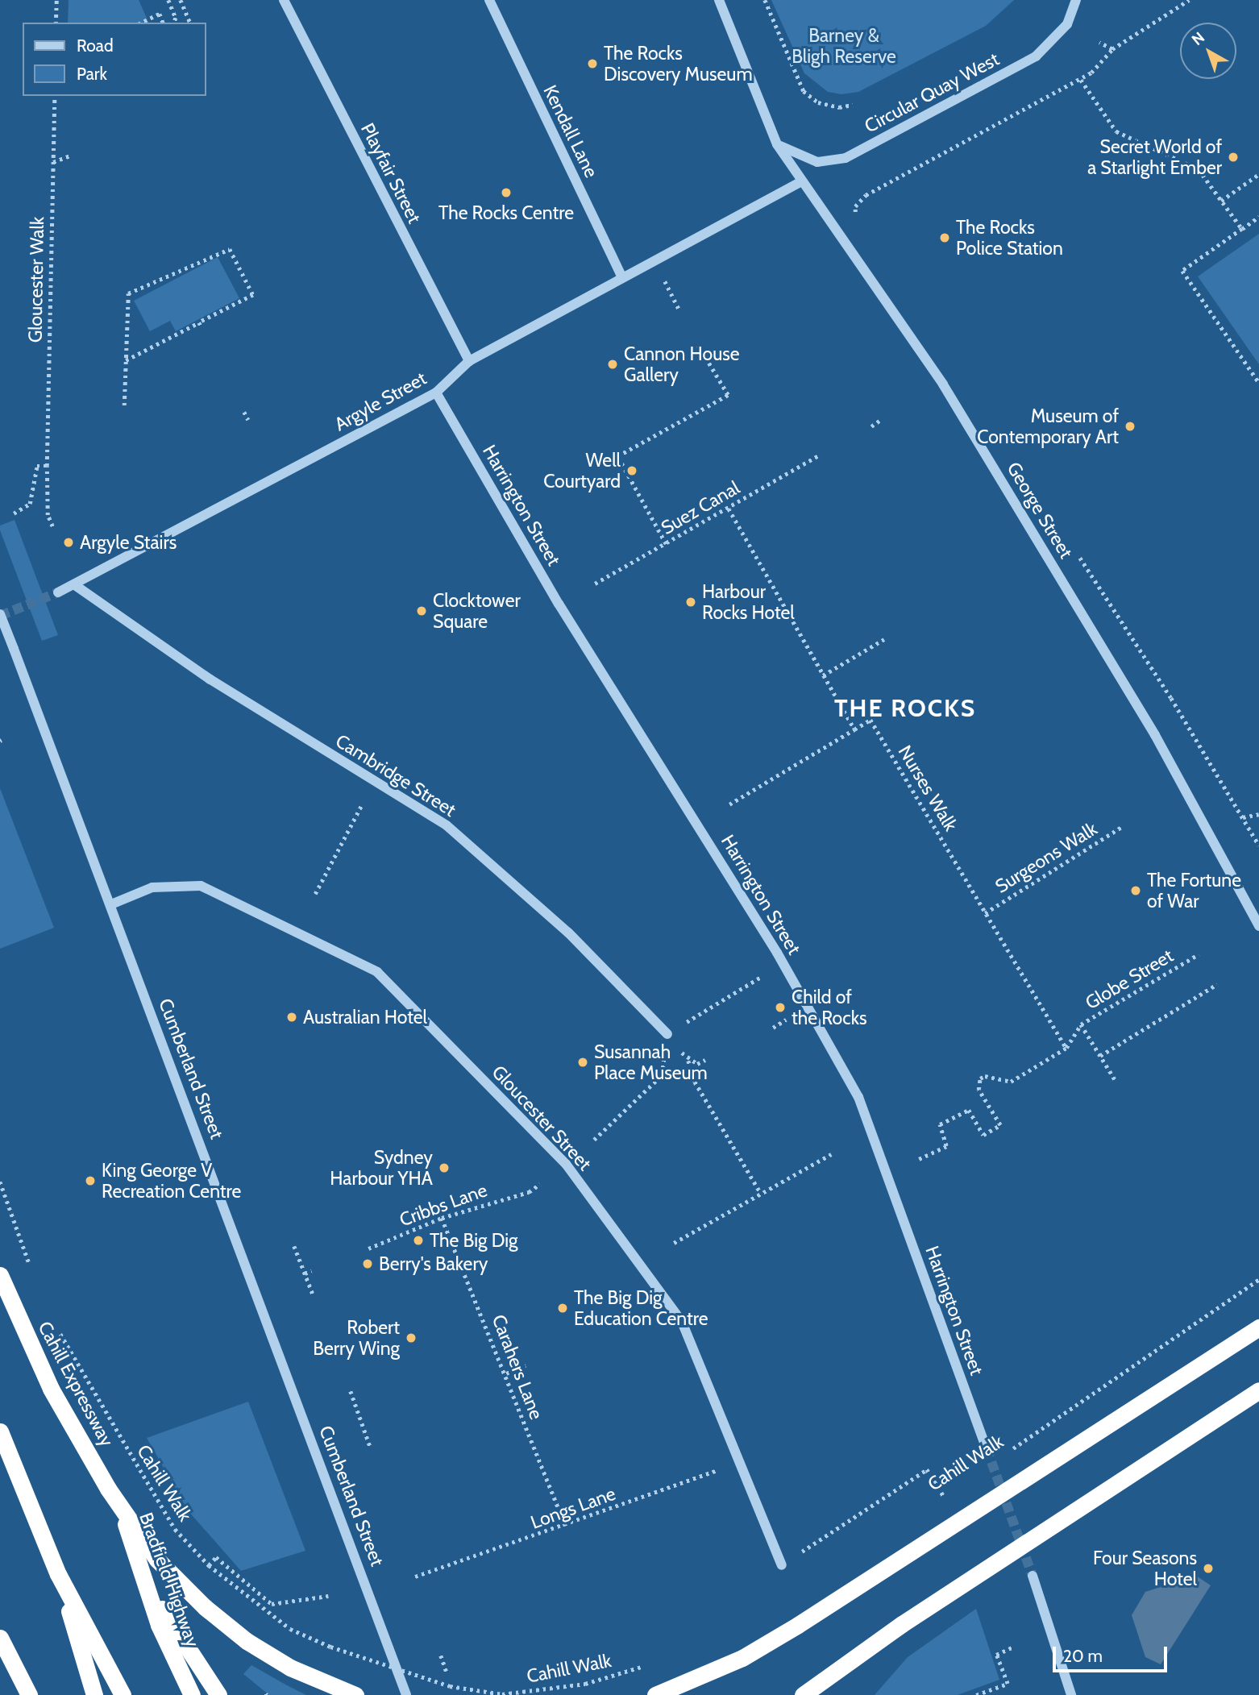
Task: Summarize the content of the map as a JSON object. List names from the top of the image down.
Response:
{
  "streets": {
    "highway": ["Cahill Expressway", "Bradfield Highway"],
    "street": [
      "Circular Quay West",
      "Kendall Lane",
      "Playfair Street",
      "Argyle Street",
      "Harrington Street",
      "George Street",
      "Cambridge Street",
      "Cumberland Street",
      "Gloucester Street"
    ],
    "path": [
      "Gloucester Walk",
      "Suez Canal",
      "Nurses Walk",
      "Surgeons Walk",
      "Globe Street",
      "Cribbs Lane",
      "Carahers Lane",
      "Cahill Walk",
      "Longs Lane"
    ]
  },
  "crossings": [
    ["Circular Quay West", "George Street"],
    ["Kendall Lane", "Argyle Street"],
    ["Playfair Street", "Argyle Street"],
    ["Argyle Street", "Harrington Street"],
    ["Argyle Street", "George Street"],
    ["Argyle Street", "Cambridge Street"],
    ["Nurses Walk", "Surgeons Walk"],
    ["Nurses Walk", "Globe Street"],
    ["Cumberland Street", "Gloucester Street"],
    ["Gloucester Street", "Longs Lane"],
    ["Cribbs Lane", "Carahers Lane"],
    ["Carahers Lane", "Longs Lane"],
    ["Cahill Expressway", "Bradfield Highway"]
  ],
  "districts": ["THE ROCKS"],
  "parks": ["Barney & Bligh Reserve"],
  "places": [
    "The Rocks Discovery Museum",
    "Secret World of a Starlight Ember",
    "The Rocks Centre",
    "The Rocks Police Station",
    "Cannon House Gallery",
    "Museum of Contemporary Art",
    "Well Courtyard",
    "Argyle Stairs",
    "Harbour Rocks Hotel",
    "Clocktower Square",
    "The Fortune of War",
    "Child of the Rocks",
    "Australian Hotel",
    "Susannah Place Museum",
    "Sydney Harbour YHA",
    "King George V Recreation Centre",
    "The Big Dig",
    "Berry's Bakery",
    "The Big Dig Education Centre",
    "Robert Berry Wing",
    "Four Seasons Hotel"
  ],
  "legend": ["Road", "Park"],
  "scale_bar": "20 m",
  "north": "top left"
}
